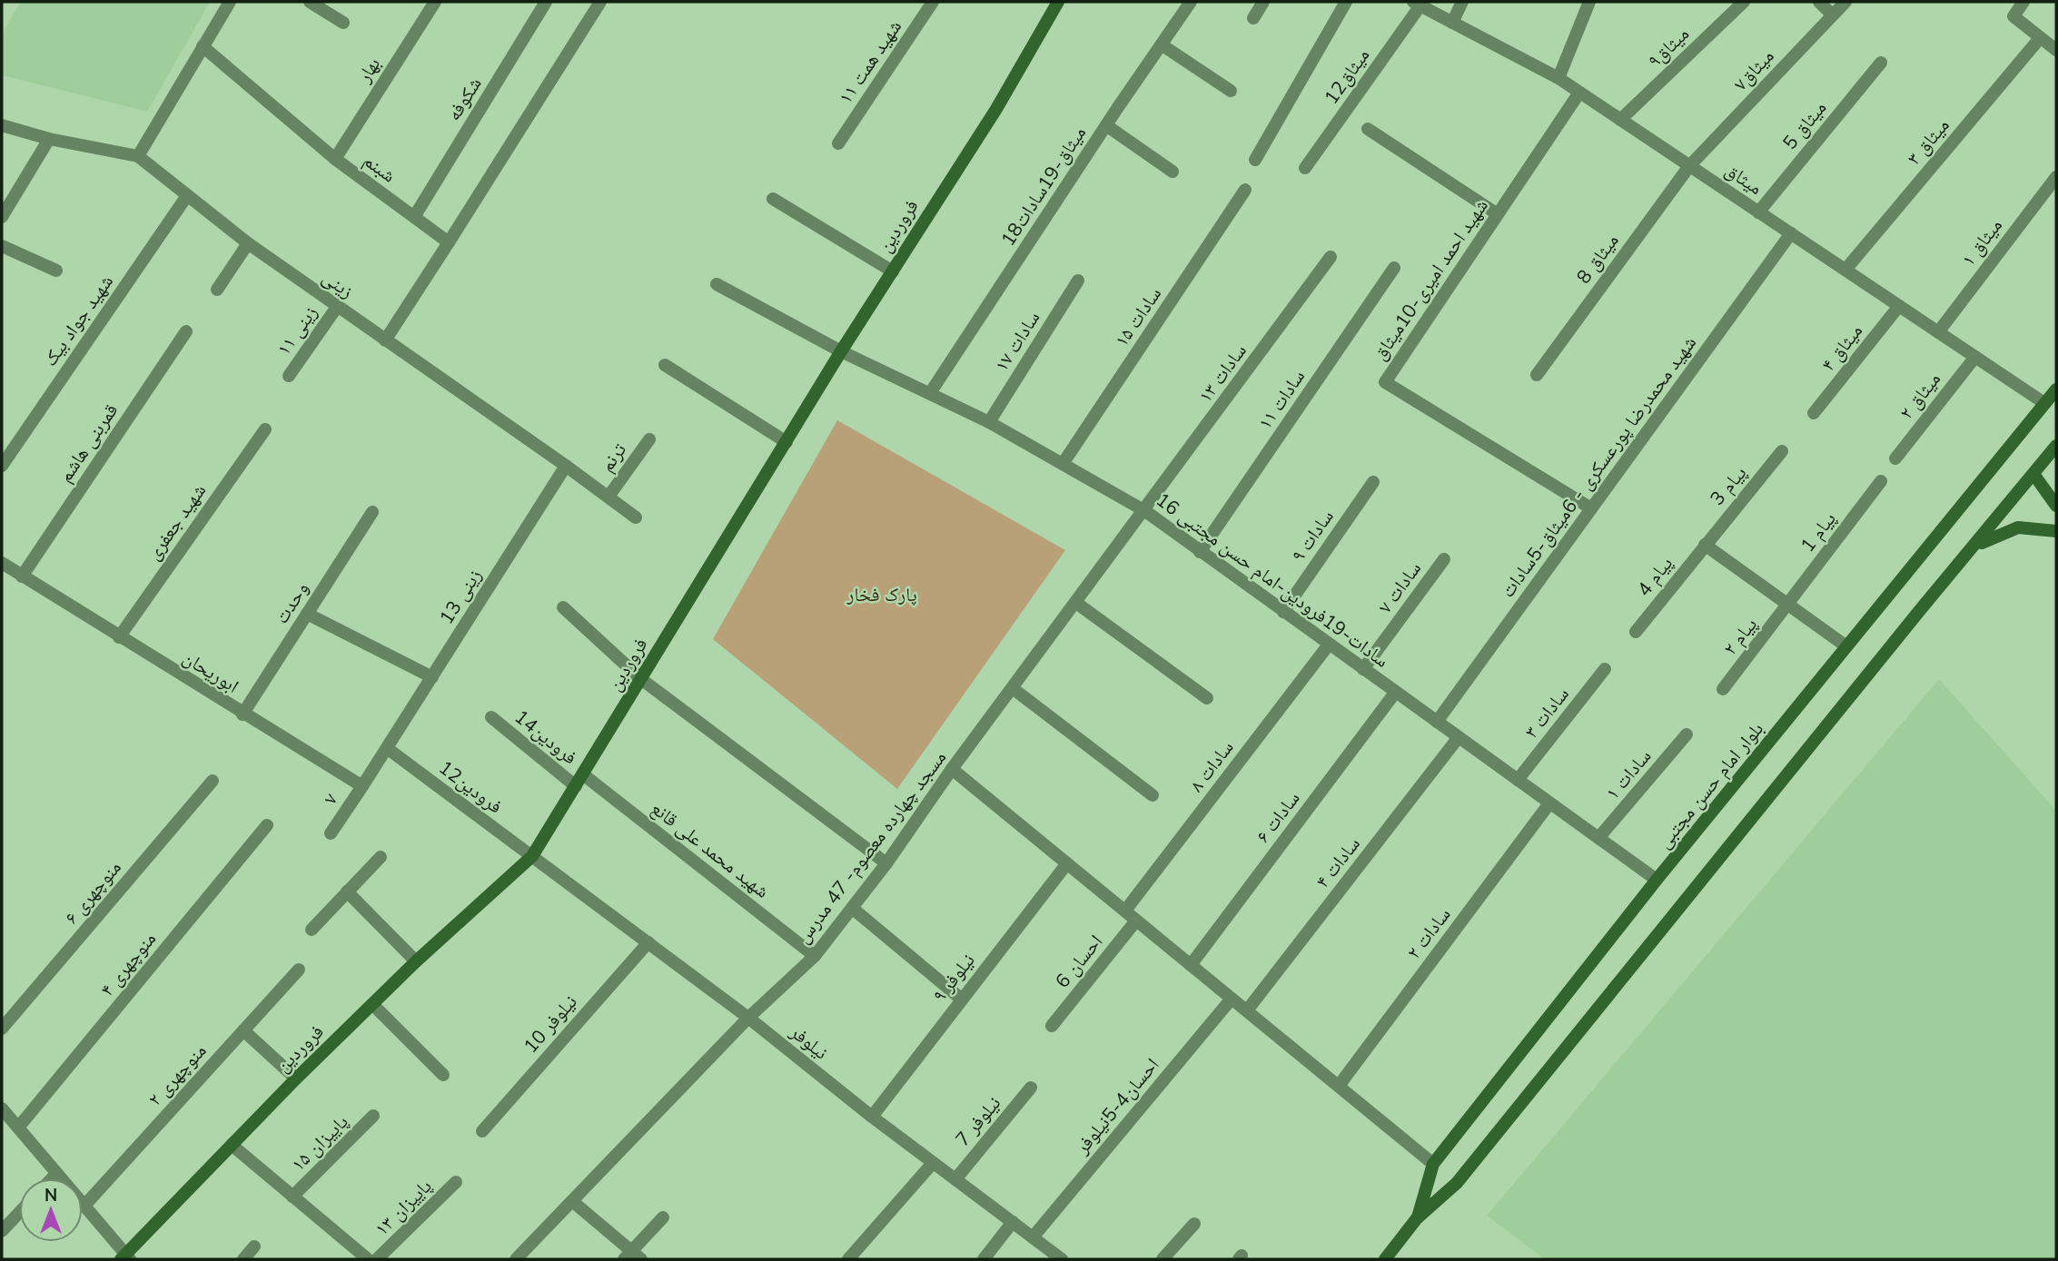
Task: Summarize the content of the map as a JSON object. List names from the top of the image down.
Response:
{
  "streets": {
    "main road": ["فروردین", "بلوار امام حسن مجتبی"],
    "street": [
      "میثاق۹",
      "شهید همت ۱۱",
      "بهار",
      "میثاق۷",
      "12میثاق",
      "شکوفه",
      "میثاق 5",
      "میثاق ۳",
      "شبنم",
      "میثاق",
      "18میثاق-19سادات",
      "میثاق ۱",
      "میثاق 8",
      "شهید احمد امیری-10میثاق",
      "زینی",
      "سادات ۱۵",
      "شهید جواد بیک",
      "زینی ۱۱",
      "سادات ۱۷",
      "میثاق ۴",
      "سادات ۱۳",
      "میثاق ۲",
      "سادات ۱۱",
      "قمربنی هاشم",
      "ترنم",
      "شهید محمدرضا پورعسکری - 6میثاق-5سادات",
      "پیام 3",
      "شهید جعفری",
      "پیام 1",
      "سادات ۹",
      "پیام 4",
      "سادات-19فرودین-امام حسن مجتبی 16",
      "سادات ۷",
      "زینی 13",
      "وحدت",
      "پیام ۲",
      "ابوریحان",
      "سادات ۳",
      "14فرودین",
      "سادات ۸",
      "سادات ‍‍۱",
      "12فرودین",
      "۷",
      "سادات ۶",
      "مسجد چهارده معصوم- 47 مدرس",
      "شهید محمد علی قانع",
      "سادات ۴",
      "منوچهری ۶",
      "سادات ۲",
      "احسان 6",
      "منوچهری ۴",
      "نیلوفر ۹",
      "نیلوفر 10",
      "نیلوفر",
      "منوچهری ۲",
      "احسان4-5نیلوفر",
      "نیلوفر 7",
      "پاییزان ۱۵",
      "پاییزان ۱۳"
    ]
  },
  "crossings": [
    ["میثاق۹", "میثاق"],
    ["بهار", "شبنم"],
    ["میثاق۷", "میثاق"],
    ["میثاق۷", "میثاق 8"],
    ["12میثاق", "میثاق"],
    ["شکوفه", "شبنم"],
    ["میثاق 5", "میثاق"],
    ["میثاق ۳", "میثاق"],
    ["میثاق", "میثاق ۱"],
    ["میثاق", "میثاق 8"],
    ["میثاق", "شهید احمد امیری-10میثاق"],
    ["میثاق", "میثاق ۴"],
    ["میثاق", "میثاق ۲"],
    ["میثاق", "شهید محمدرضا پورعسکری - 6میثاق-5سادات"],
    ["میثاق", "بلوار امام حسن مجتبی"],
    ["18میثاق-19سادات", "سادات-19فرودین-امام حسن مجتبی 16"],
    ["فروردین", "سادات-19فرودین-امام حسن مجتبی 16"],
    ["فروردین", "14فرودین"],
    ["فروردین", "12فرودین"],
    ["فروردین", "شهید محمد علی قانع"],
    ["فروردین", "نیلوفر"],
    ["شهید احمد امیری-10میثاق", "شهید محمدرضا پورعسکری - 6میثاق-5سادات"],
    ["زینی", "شهید جواد بیک"],
    ["زینی", "زینی ۱۱"],
    ["زینی", "ترنم"],
    ["زینی", "زینی 13"],
    ["سادات ۱۵", "سادات-19فرودین-امام حسن مجتبی 16"],
    ["سادات ۱۷", "سادات-19فرودین-امام حسن مجتبی 16"],
    ["سادات ۱۳", "سادات-19فرودین-امام حسن مجتبی 16"],
    ["سادات ۱۳", "مسجد چهارده معصوم- 47 مدرس"],
    ["سادات ۱۱", "سادات-19فرودین-امام حسن مجتبی 16"],
    ["قمربنی هاشم", "ابوریحان"],
    ["شهید محمدرضا پورعسکری - 6میثاق-5سادات", "سادات-19فرودین-امام حسن مجتبی 16"],
    ["پیام 3", "پیام 4"],
    ["شهید جعفری", "ابوریحان"],
    ["پیام 1", "پیام ۲"],
    ["سادات ۹", "سادات-19فرودین-امام حسن مجتبی 16"],
    ["سادات-19فرودین-امام حسن مجتبی 16", "سادات ۷"],
    ["سادات-19فرودین-امام حسن مجتبی 16", "سادات ۳"],
    ["سادات-19فرودین-امام حسن مجتبی 16", "سادات ۸"],
    ["سادات-19فرودین-امام حسن مجتبی 16", "سادات ‍‍۱"],
    ["سادات-19فرودین-امام حسن مجتبی 16", "بلوار امام حسن مجتبی"],
    ["سادات-19فرودین-امام حسن مجتبی 16", "سادات ۶"],
    ["سادات-19فرودین-امام حسن مجتبی 16", "مسجد چهارده معصوم- 47 مدرس"],
    ["سادات-19فرودین-امام حسن مجتبی 16", "سادات ۴"],
    ["سادات-19فرودین-امام حسن مجتبی 16", "سادات ۲"],
    ["زینی 13", "12فرودین"],
    ["وحدت", "ابوریحان"],
    ["ابوریحان", "۷"],
    ["14فرودین", "شهید محمد علی قانع"],
    ["12فرودین", "نیلوفر"],
    ["مسجد چهارده معصوم- 47 مدرس", "شهید محمد علی قانع"],
    ["مسجد چهارده معصوم- 47 مدرس", "نیلوفر"],
    ["نیلوفر ۹", "نیلوفر"],
    ["نیلوفر 10", "نیلوفر"],
    ["نیلوفر", "احسان4-5نیلوفر"],
    ["نیلوفر", "نیلوفر 7"]
  ],
  "parks": ["پارک فخار"],
  "north": "top"
}
